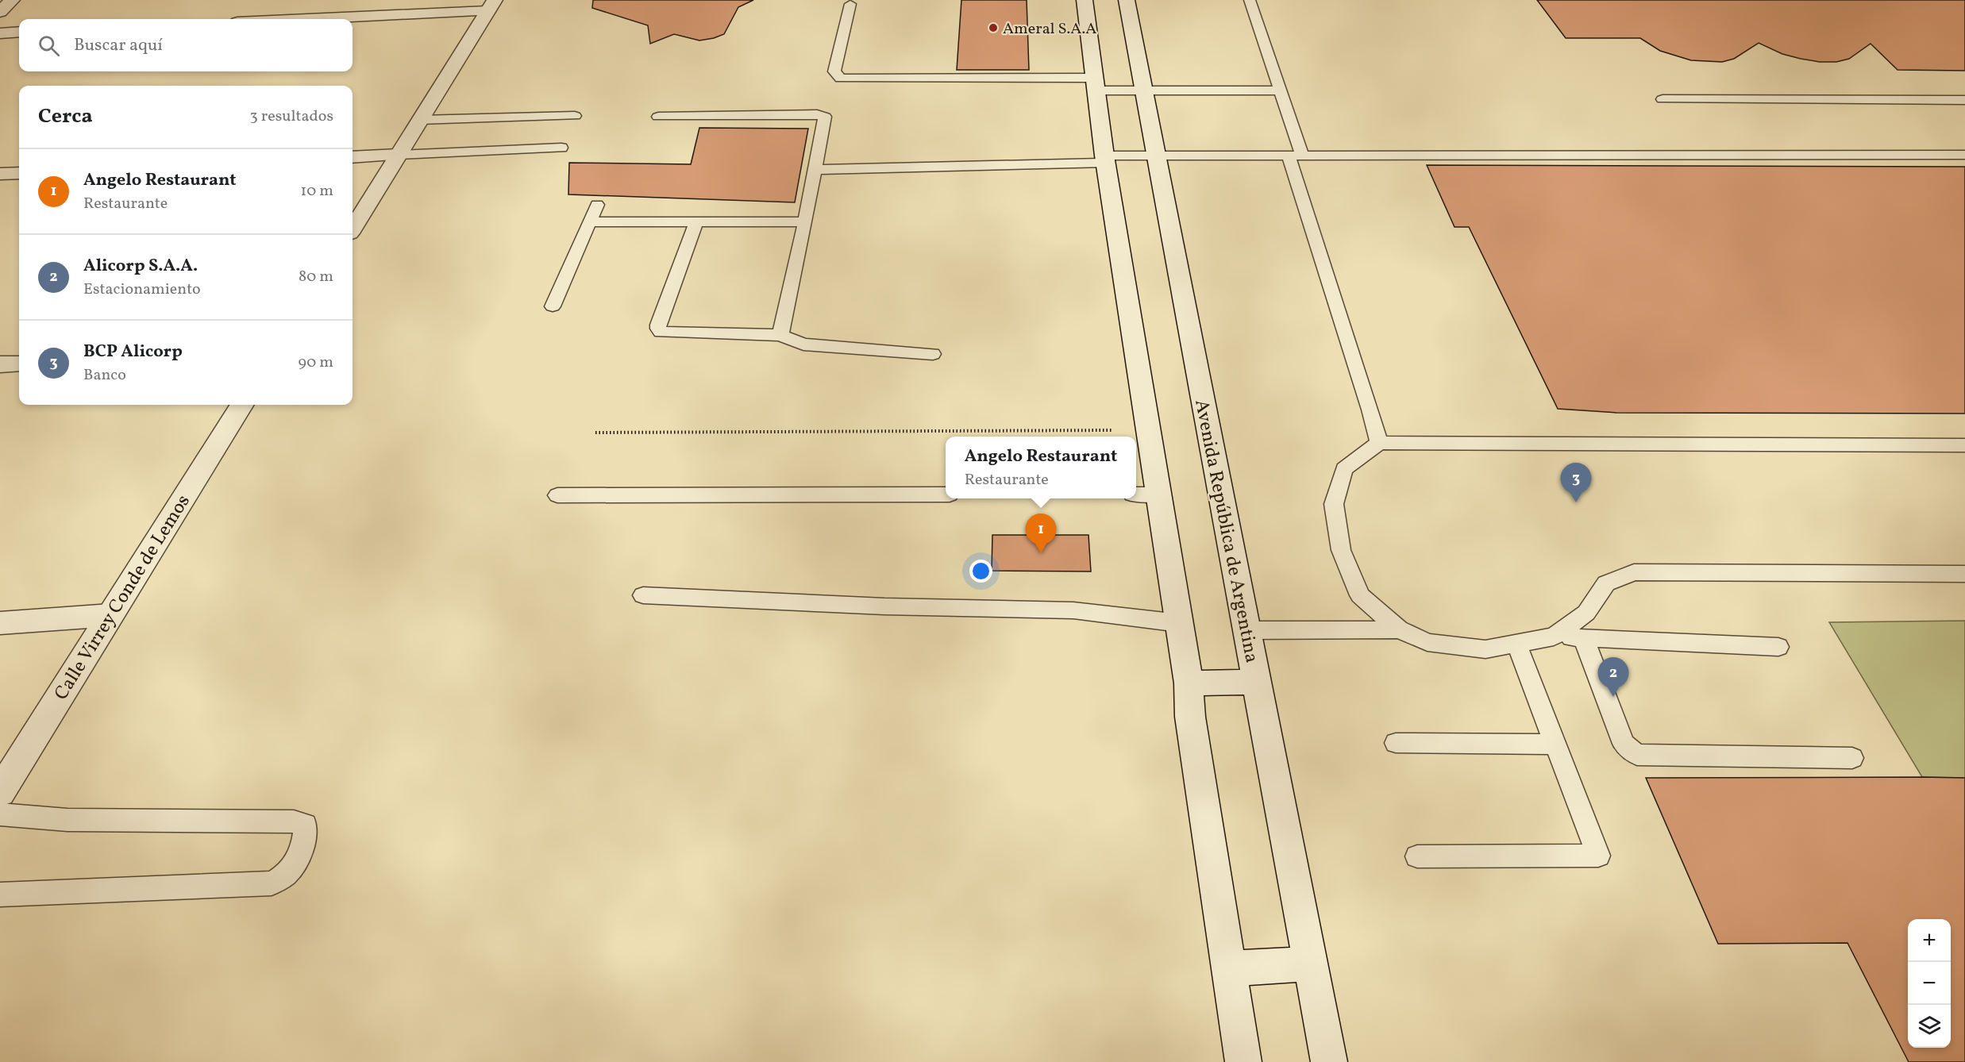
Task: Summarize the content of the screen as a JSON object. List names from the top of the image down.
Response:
{
  "streets": {
    "main road": ["Avenida República de Argentina", "Calle Virrey Conde de Lemos"]
  },
  "places": ["Ameral S.A.A"],
  "page": {
    "search": "Buscar aquí",
    "heading": ["Cerca", "3 resultados"],
    "list": [
      {
        "mark": "1",
        "name": "Angelo Restaurant",
        "note": "Restaurante",
        "value": "10 m"
      },
      {
        "mark": "2",
        "name": "Alicorp S.A.A.",
        "note": "Estacionamiento",
        "value": "80 m"
      },
      {
        "mark": "3",
        "name": "BCP Alicorp",
        "note": "Banco",
        "value": "90 m"
      }
    ],
    "popup": ["Angelo Restaurant", "Restaurante"],
    "pins": ["3", "1", "2"],
    "map_buttons": ["+", "−"]
  }
}
